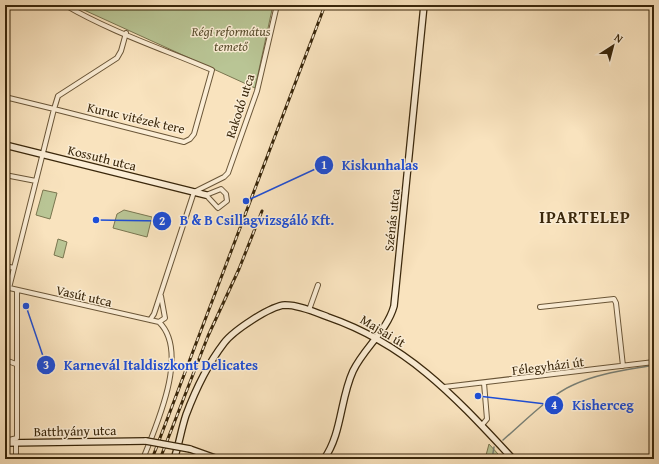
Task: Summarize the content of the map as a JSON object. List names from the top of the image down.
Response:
{
  "streets": {
    "main road": [
      "Kossuth utca",
      "Szénás utca",
      "Majsai út",
      "Batthyány utca"
    ],
    "street": [
      "Rakodó utca",
      "Kuruc vitézek tere",
      "Vasút utca",
      "Félegyházi út"
    ]
  },
  "crossings": [
    ["Rakodó utca", "Kossuth utca"],
    ["Szénás utca", "Majsai út"],
    ["Majsai út", "Félegyházi út"]
  ],
  "districts": ["IPARTELEP"],
  "parks": ["Régi református temető"],
  "places": [
    "Kiskunhalas",
    "B & B Csillagvizsgáló Kft.",
    "Karnevál Italdiszkont Delicates",
    "Kisherceg"
  ],
  "north": "top right"
}
